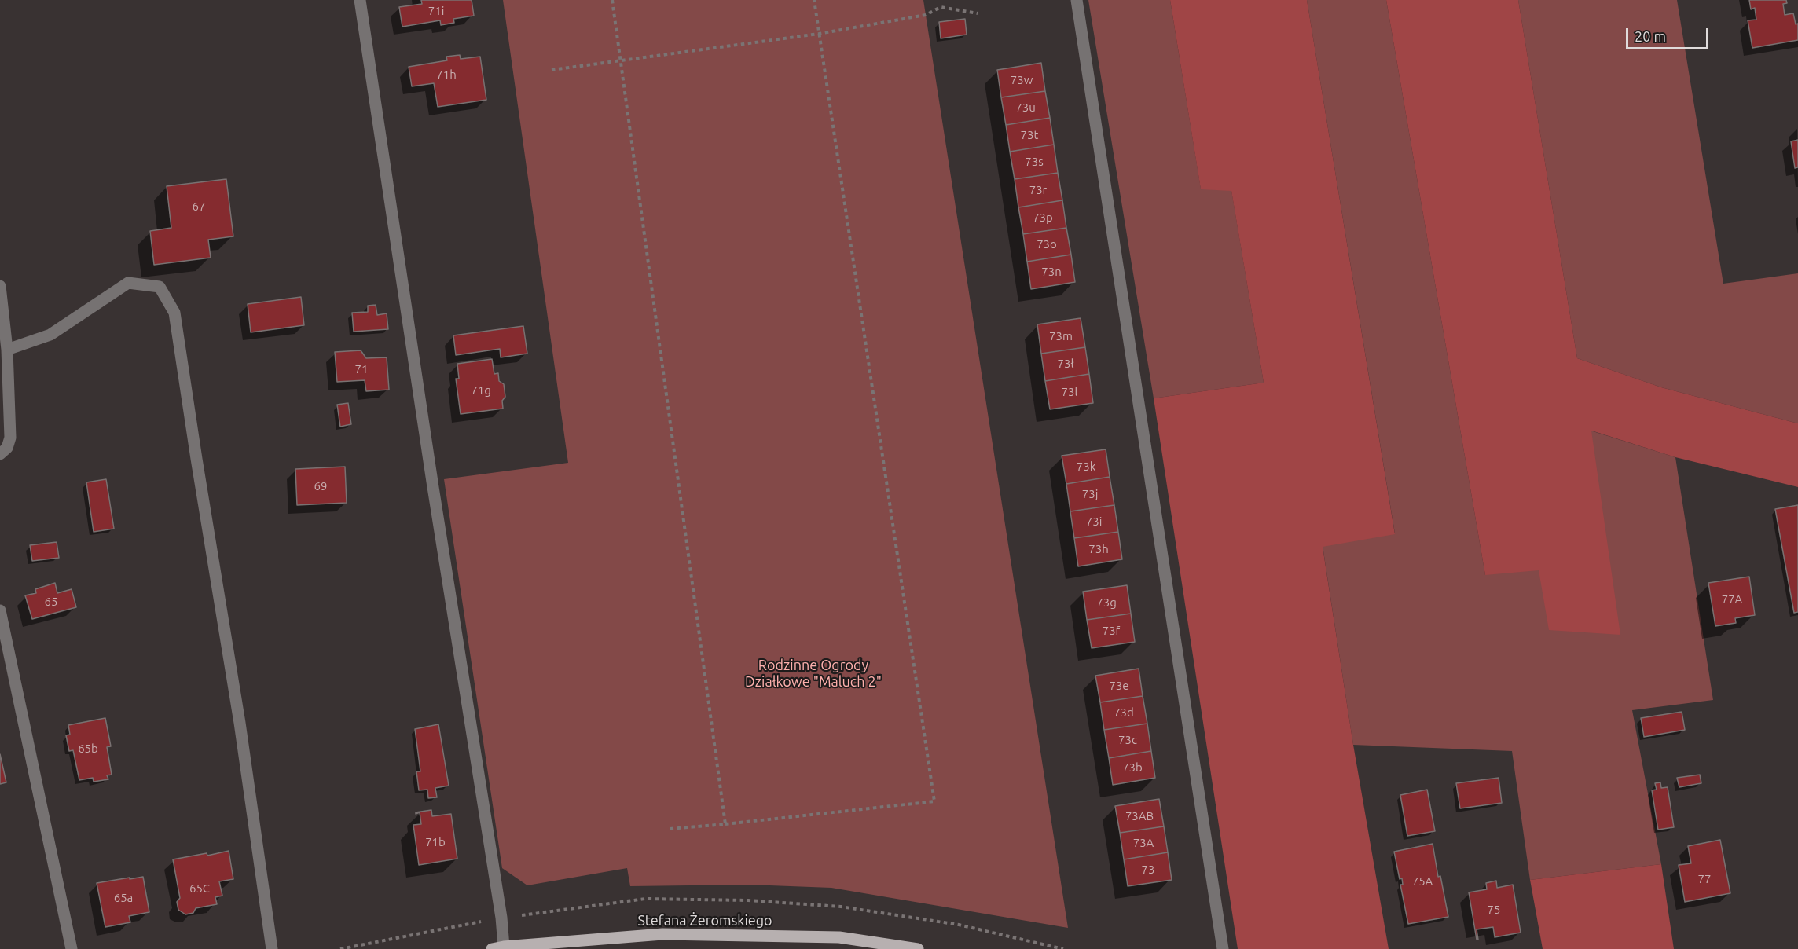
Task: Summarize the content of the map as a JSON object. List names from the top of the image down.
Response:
{
  "streets": {
    "main road": ["Stefana Żeromskiego"]
  },
  "parks": ["Rodzinne Ogrody Działkowe \"Maluch 2\""],
  "house_numbers": [
    "71i",
    "71h",
    "73w",
    "73u",
    "73t",
    "73s",
    "73r",
    "67",
    "73p",
    "73o",
    "73n",
    "73m",
    "73ł",
    "71",
    "71g",
    "73l",
    "73k",
    "69",
    "73j",
    "73i",
    "73h",
    "77A",
    "65",
    "73g",
    "73f",
    "73e",
    "73d",
    "73c",
    "65b",
    "73b",
    "73AB",
    "71b",
    "73A",
    "73",
    "77",
    "75A",
    "65C",
    "65a",
    "75"
  ],
  "scale_bar": "20 m"
}
